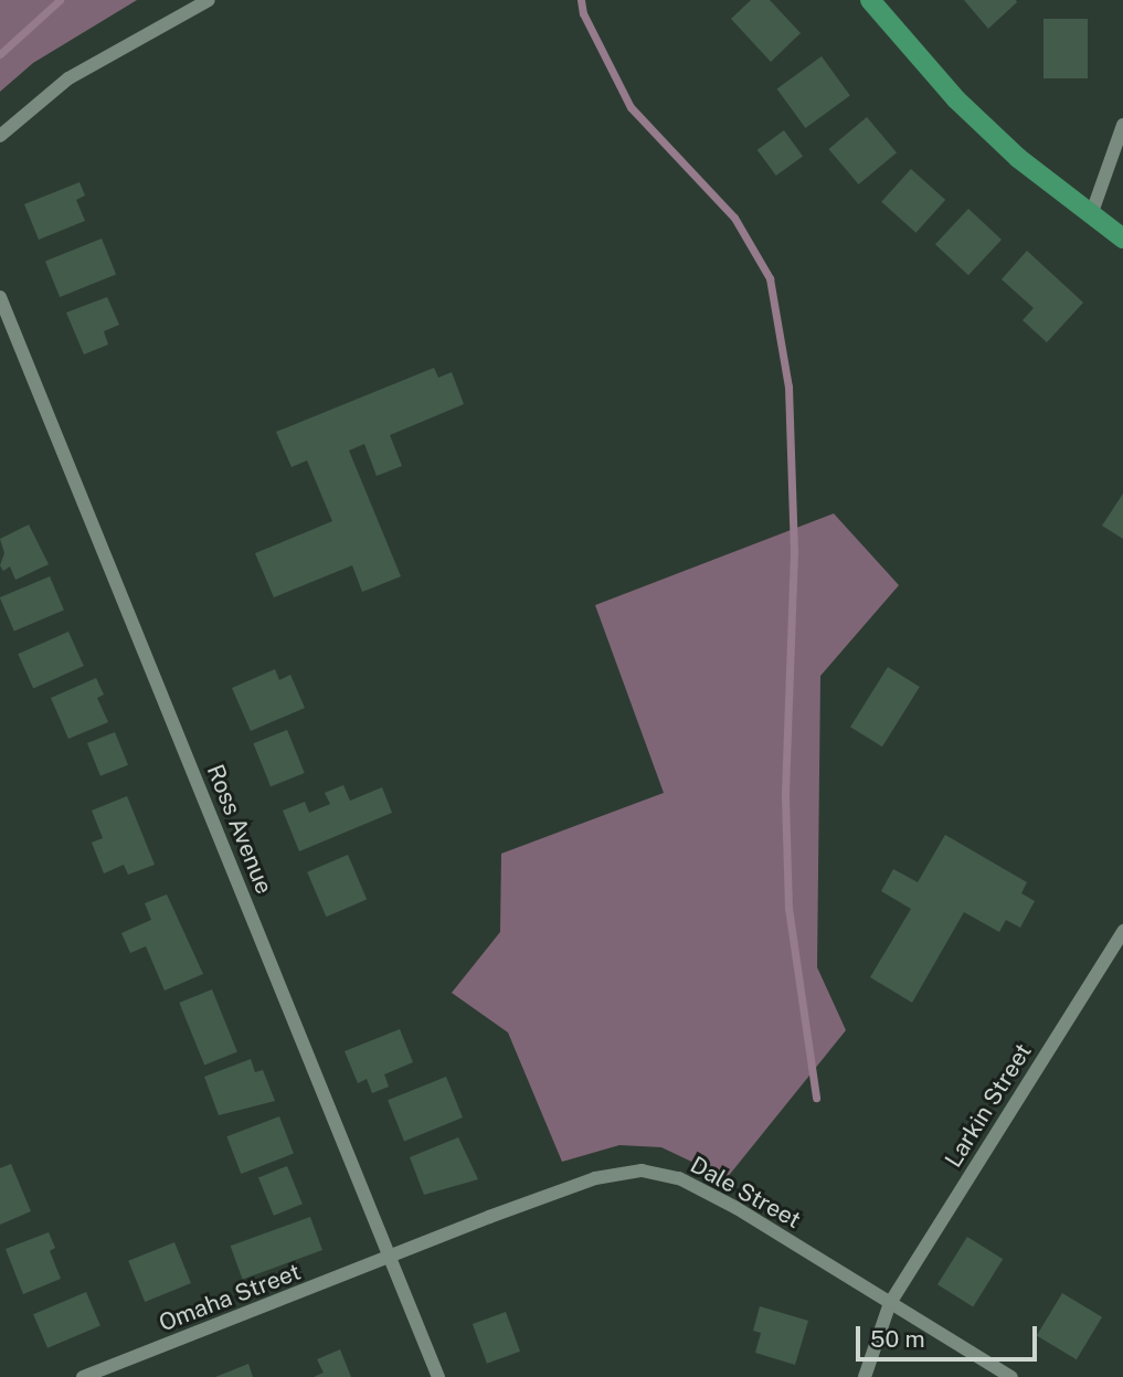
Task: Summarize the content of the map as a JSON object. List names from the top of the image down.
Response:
{
  "streets": {
    "street": [
      "Ross Avenue",
      "Larkin Street",
      "Dale Street",
      "Omaha Street"
    ]
  },
  "crossings": [
    ["Ross Avenue", "Dale Street"],
    ["Ross Avenue", "Omaha Street"],
    ["Larkin Street", "Dale Street"],
    ["Dale Street", "Omaha Street"]
  ],
  "scale_bar": "50 m"
}
